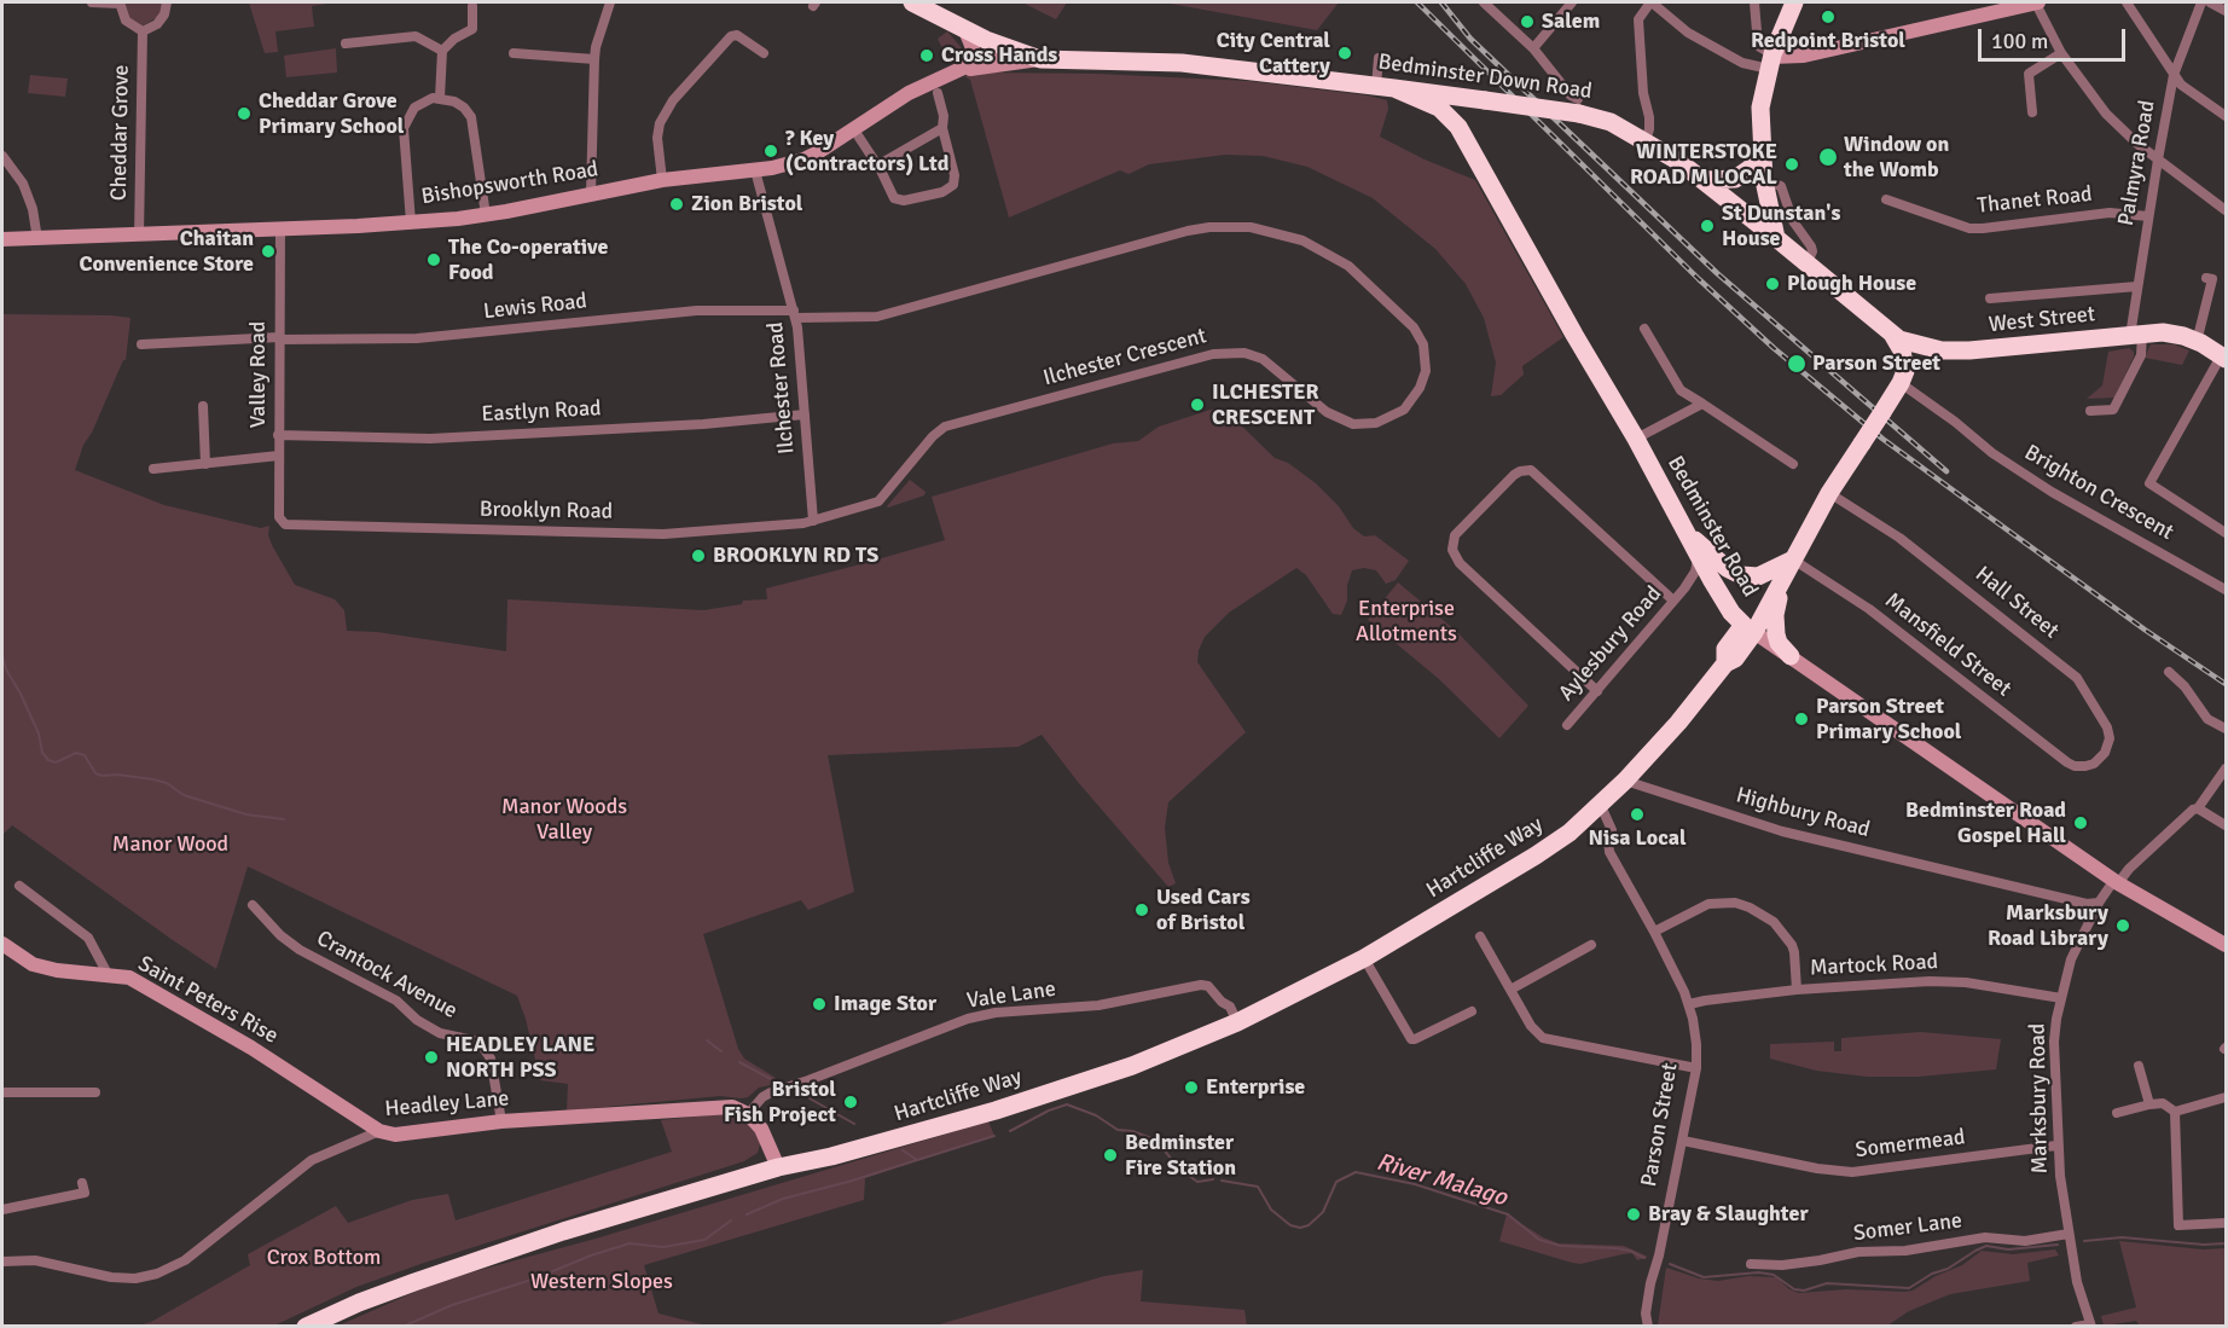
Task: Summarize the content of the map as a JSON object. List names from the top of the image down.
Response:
{
  "streets": {
    "highway": [
      "Bedminster Down Road",
      "West Street",
      "Bedminster Road",
      "Hartcliffe Way"
    ],
    "street": [
      "Cheddar Grove",
      "Palmyra Road",
      "Bishopsworth Road",
      "Thanet Road",
      "Lewis Road",
      "Ilchester Crescent",
      "Valley Road",
      "Ilchester Road",
      "Eastlyn Road",
      "Brighton Crescent",
      "Brooklyn Road",
      "Hall Street",
      "Aylesbury Road",
      "Mansfield Street",
      "Highbury Road",
      "Martock Road",
      "Crantock Avenue",
      "Vale Lane",
      "Saint Peters Rise",
      "Marksbury Road",
      "Headley Lane",
      "Parson Street",
      "Somermead",
      "Somer Lane"
    ]
  },
  "crossings": [
    ["Bedminster Down Road", "Bishopsworth Road"],
    ["Bedminster Down Road", "West Street"],
    ["Bedminster Down Road", "Bedminster Road"],
    ["Cheddar Grove", "Bishopsworth Road"],
    ["Palmyra Road", "Thanet Road"],
    ["Palmyra Road", "West Street"],
    ["Bishopsworth Road", "Valley Road"],
    ["Bishopsworth Road", "Ilchester Road"],
    ["Lewis Road", "Ilchester Crescent"],
    ["Lewis Road", "Valley Road"],
    ["Lewis Road", "Ilchester Road"],
    ["West Street", "Brighton Crescent"],
    ["Ilchester Crescent", "Ilchester Road"],
    ["Ilchester Crescent", "Brooklyn Road"],
    ["Valley Road", "Eastlyn Road"],
    ["Valley Road", "Brooklyn Road"],
    ["Ilchester Road", "Eastlyn Road"],
    ["Ilchester Road", "Brooklyn Road"],
    ["Bedminster Road", "Aylesbury Road"],
    ["Bedminster Road", "Marksbury Road"],
    ["Hall Street", "Mansfield Street"],
    ["Highbury Road", "Marksbury Road"],
    ["Hartcliffe Way", "Vale Lane"],
    ["Martock Road", "Marksbury Road"],
    ["Martock Road", "Parson Street"],
    ["Crantock Avenue", "Headley Lane"],
    ["Vale Lane", "Headley Lane"],
    ["Saint Peters Rise", "Headley Lane"],
    ["Marksbury Road", "Somermead"],
    ["Marksbury Road", "Somer Lane"],
    ["Parson Street", "Somermead"]
  ],
  "water": ["River Malago"],
  "parks": [
    "Enterprise Allotments",
    "Manor Woods Valley",
    "Manor Wood",
    "Crox Bottom",
    "Western Slopes"
  ],
  "places": [
    "Redpoint Bristol",
    "Salem",
    "City Central Cattery",
    "Cross Hands",
    "Cheddar Grove Primary School",
    "? Key (Contractors) Ltd",
    "Window on the Womb",
    "WINTERSTOKE ROAD M LOCAL",
    "Zion Bristol",
    "St Dunstan's House",
    "Chaitan Convenience Store",
    "The Co-operative Food",
    "Plough House",
    "Parson Street",
    "ILCHESTER CRESCENT",
    "BROOKLYN RD TS",
    "Parson Street Primary School",
    "Nisa Local",
    "Bedminster Road Gospel Hall",
    "Used Cars of Bristol",
    "Marksbury Road Library",
    "Image Stor",
    "HEADLEY LANE NORTH PSS",
    "Enterprise",
    "Bristol Fish Project",
    "Bedminster Fire Station",
    "Bray & Slaughter"
  ],
  "scale_bar": "100 m"
}
